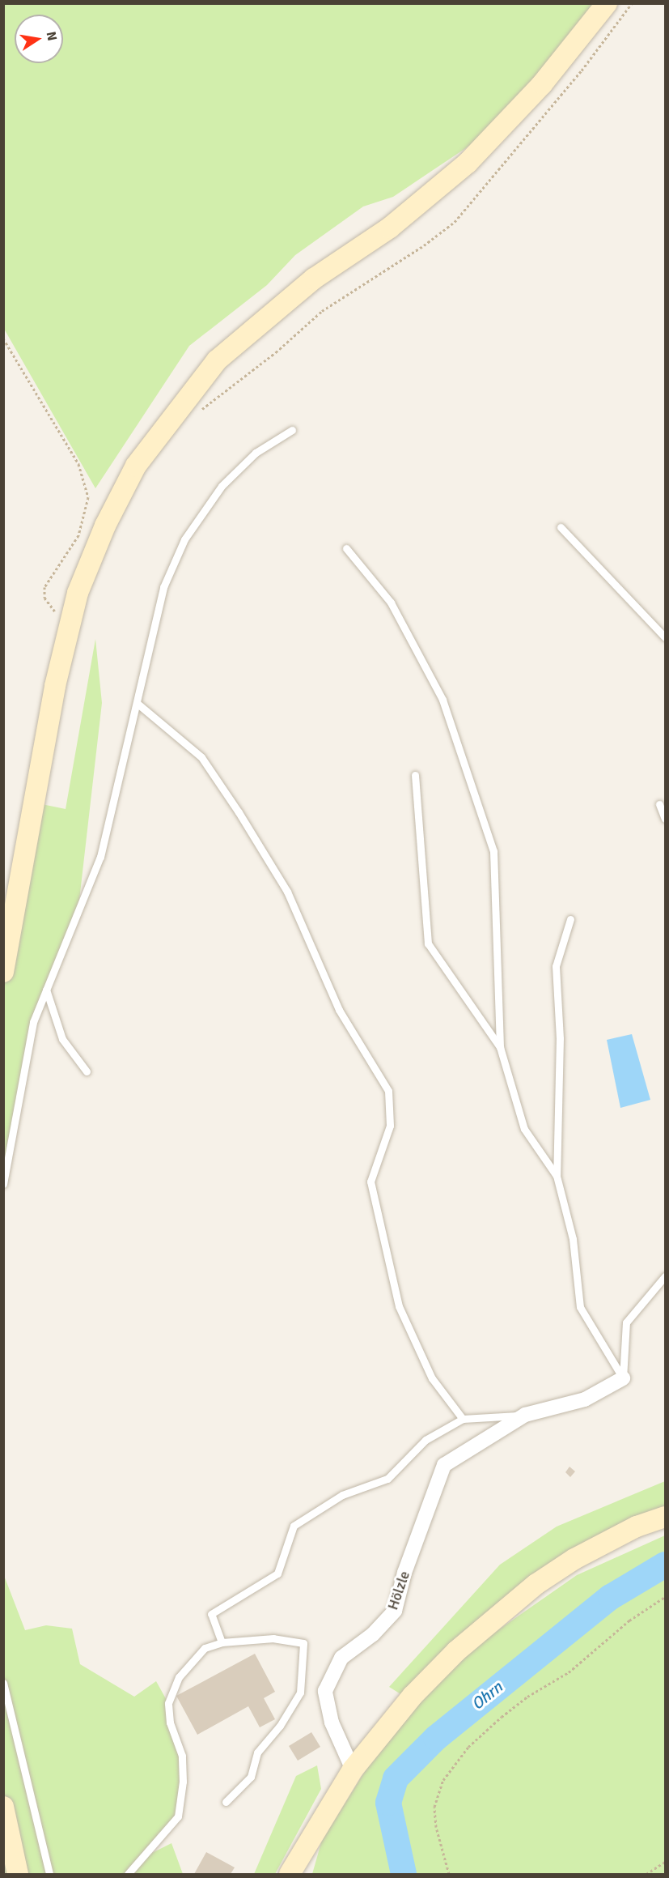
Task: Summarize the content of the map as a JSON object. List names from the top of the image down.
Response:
{
  "streets": {
    "street": ["Hölzle"]
  },
  "water": ["Ohrn"],
  "north": "right"
}
